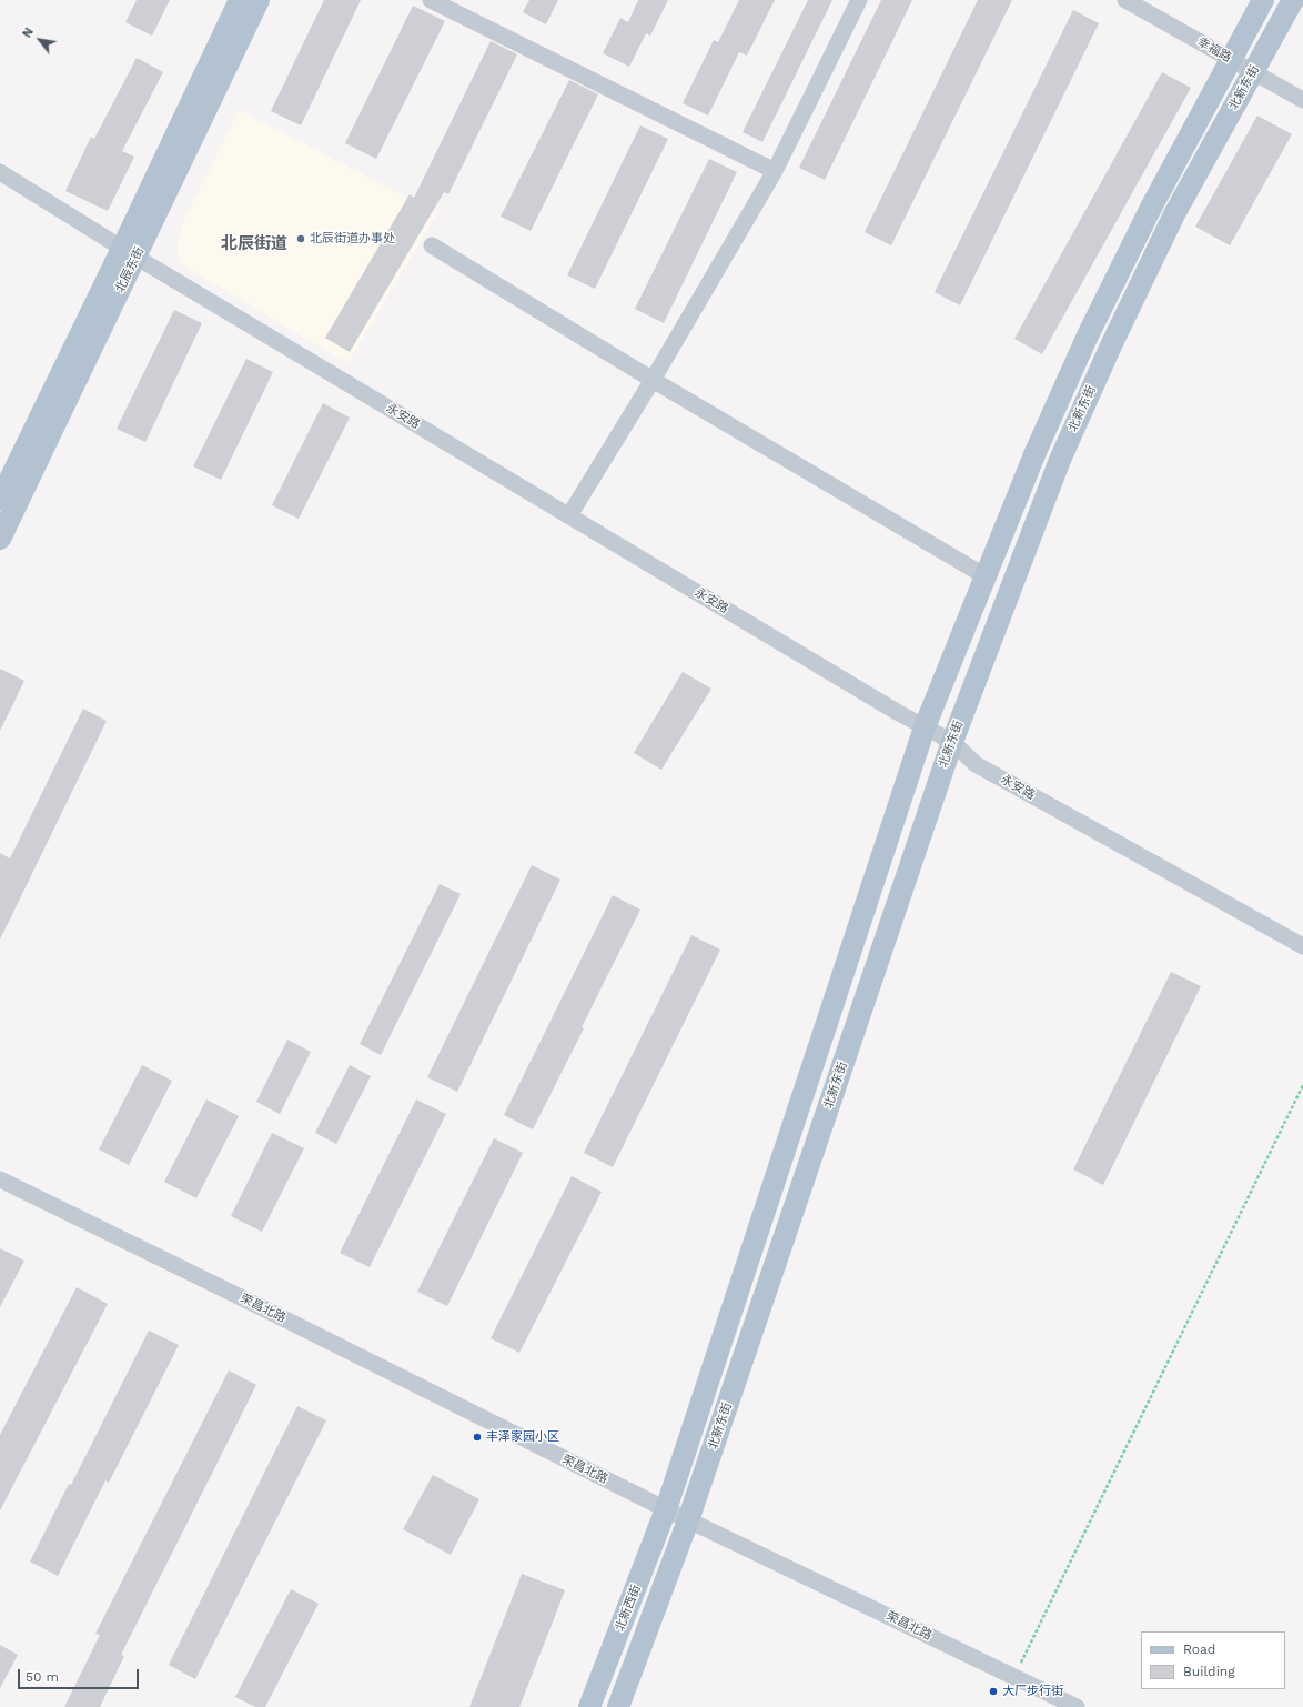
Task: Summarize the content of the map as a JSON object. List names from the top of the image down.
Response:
{
  "streets": {
    "main road": ["北新东街", "北辰东街", "北新西街"],
    "street": ["幸福路", "永安路", "荣昌北路"]
  },
  "crossings": [
    ["幸福路", "北新东街"],
    ["北新东街", "永安路"],
    ["北新东街", "荣昌北路"],
    ["北新东街", "北新西街"],
    ["北辰东街", "永安路"],
    ["荣昌北路", "北新西街"]
  ],
  "districts": ["北辰街道"],
  "places": ["北辰街道办事处", "丰泽家园小区", "大厂步行街"],
  "legend": ["Road", "Building"],
  "scale_bar": "50 m",
  "north": "top left"
}
